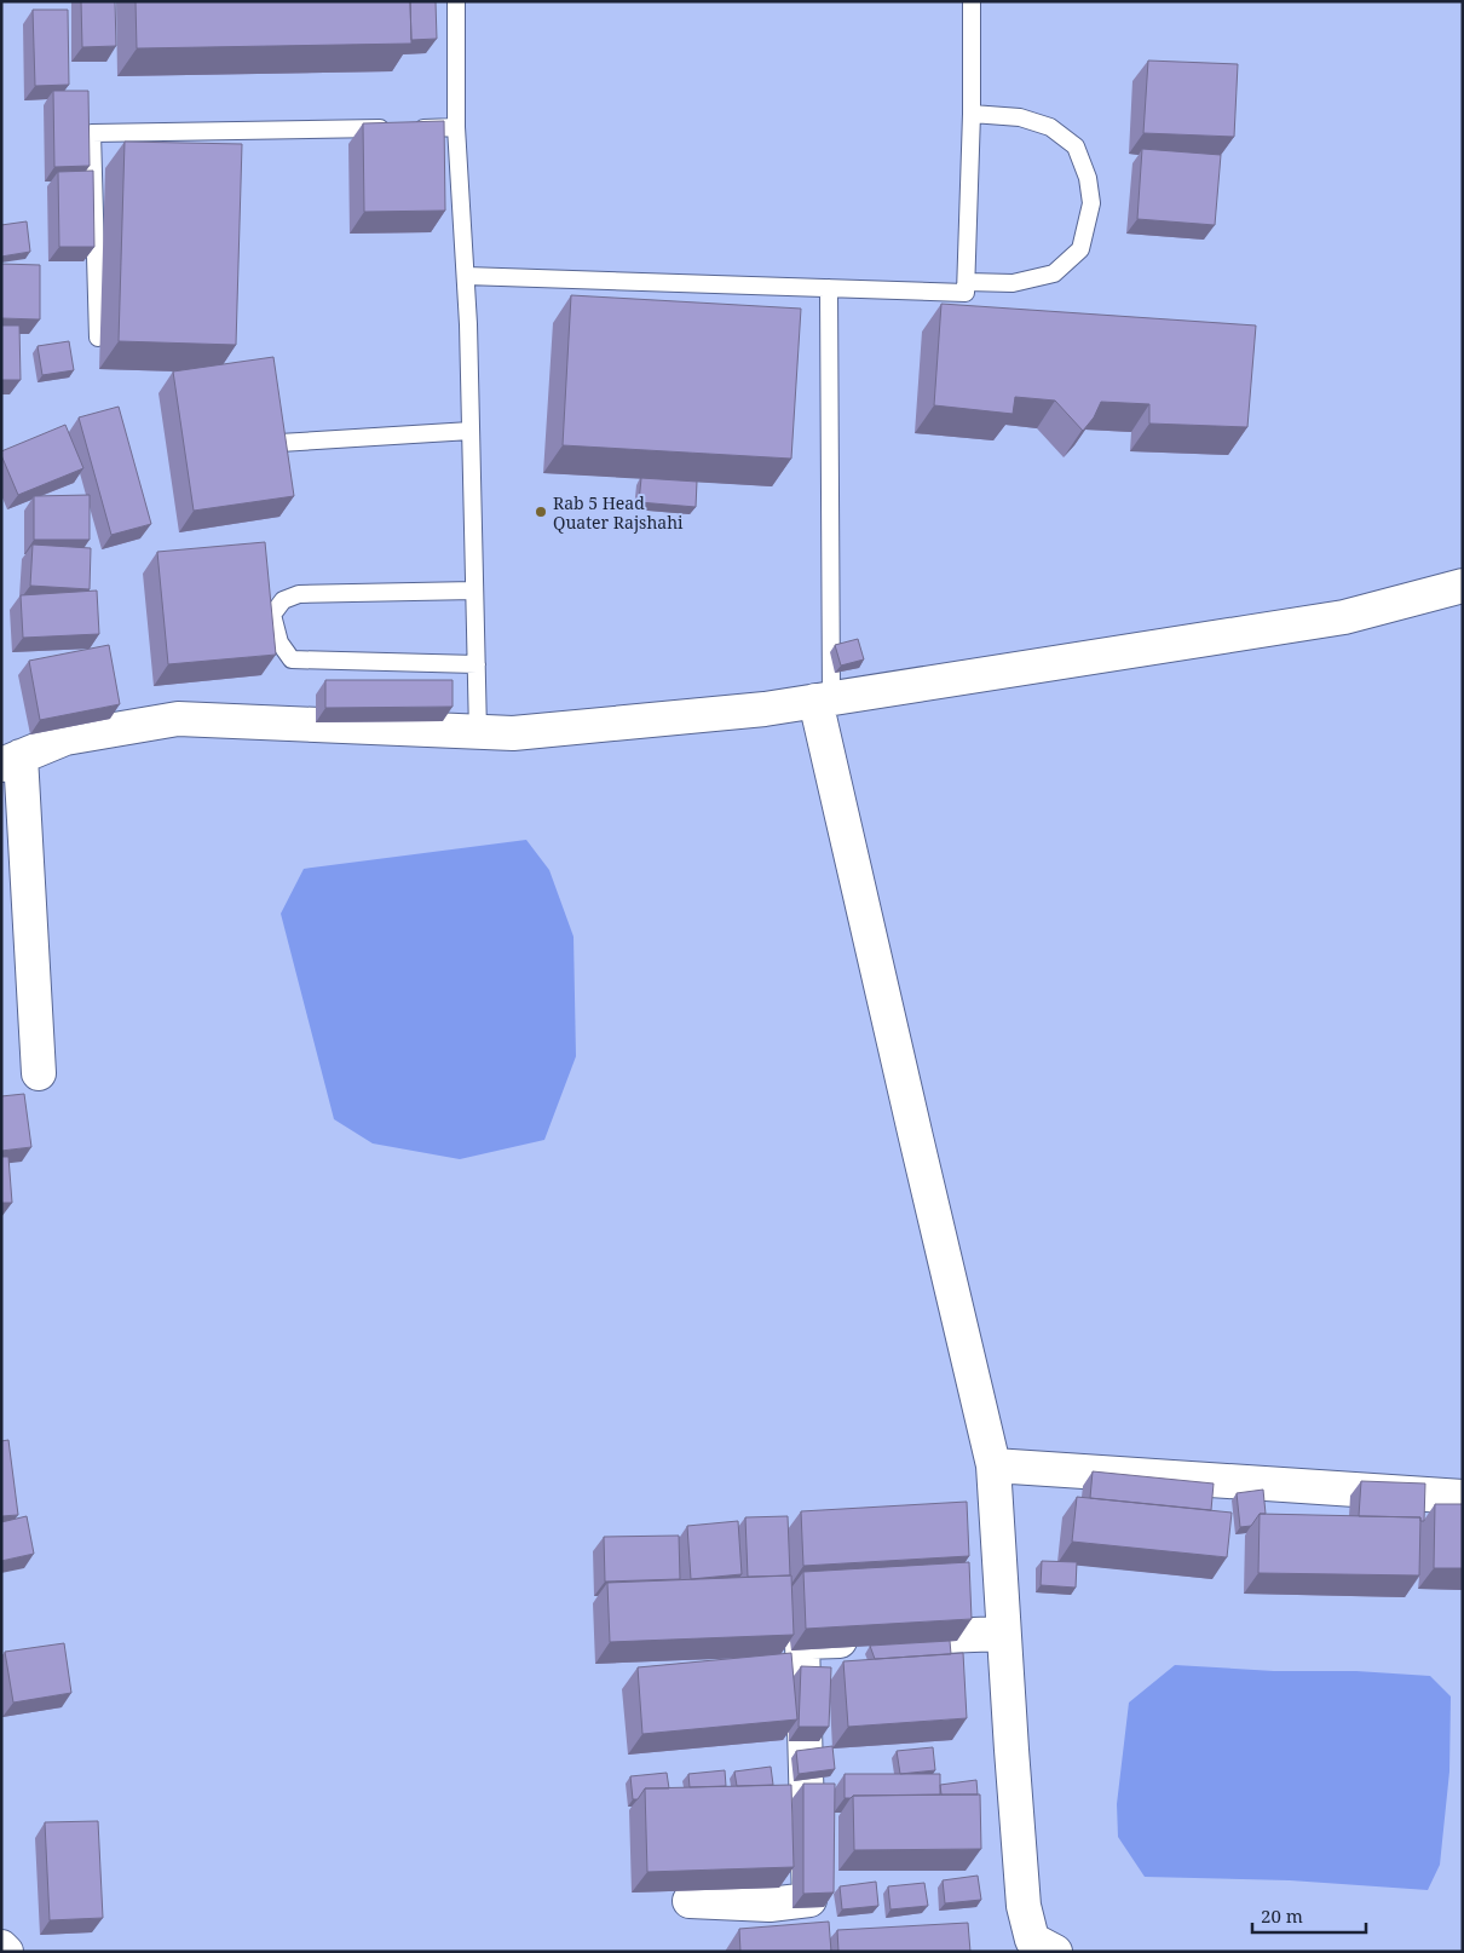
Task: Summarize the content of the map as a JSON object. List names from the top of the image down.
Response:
{
  "places": ["Rab 5 Head Quater Rajshahi"],
  "scale_bar": "20 m"
}
